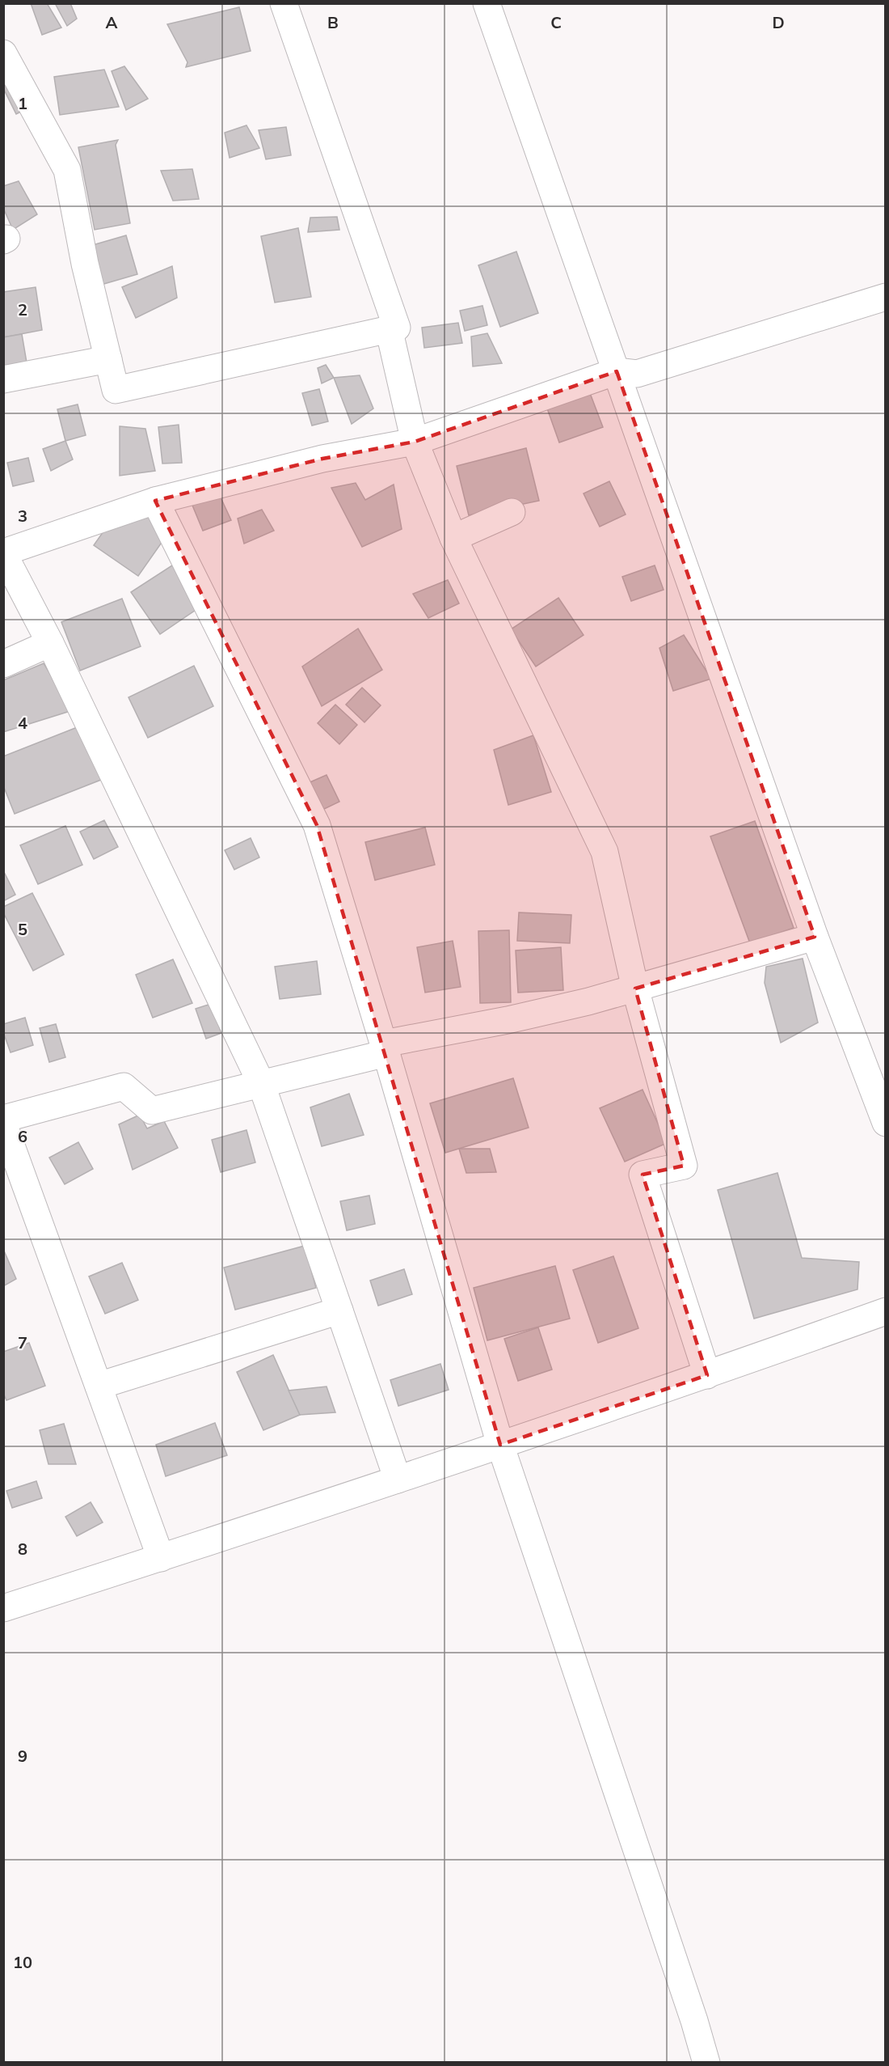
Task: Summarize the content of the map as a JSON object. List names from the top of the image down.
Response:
{
  "grid": {
    "columns": [
      "A",
      "B",
      "C",
      "D"
    ],
    "rows": [
      "1",
      "2",
      "3",
      "4",
      "5",
      "6",
      "7",
      "8",
      "9",
      "10"
    ]
  }
}
